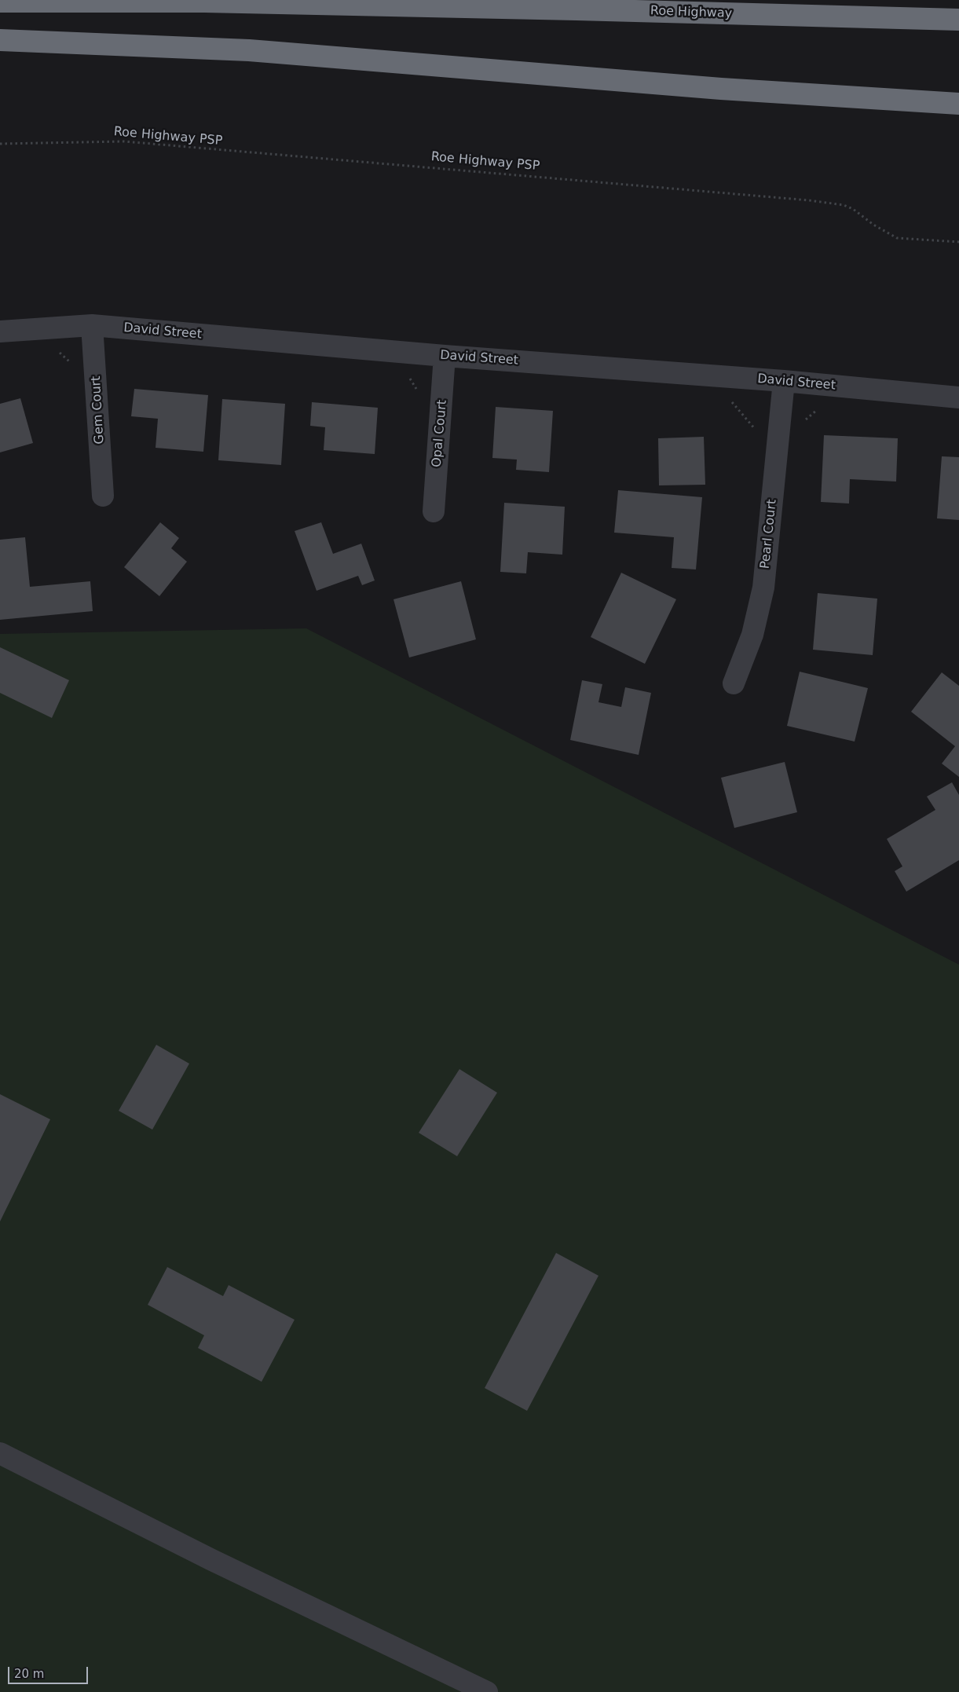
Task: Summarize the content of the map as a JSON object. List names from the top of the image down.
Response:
{
  "streets": {
    "highway": ["Roe Highway"],
    "street": [
      "David Street",
      "Gem Court",
      "Opal Court",
      "Pearl Court"
    ],
    "path": ["Roe Highway PSP"]
  },
  "crossings": [
    ["David Street", "Gem Court"],
    ["David Street", "Opal Court"],
    ["David Street", "Pearl Court"]
  ],
  "scale_bar": "20 m"
}
